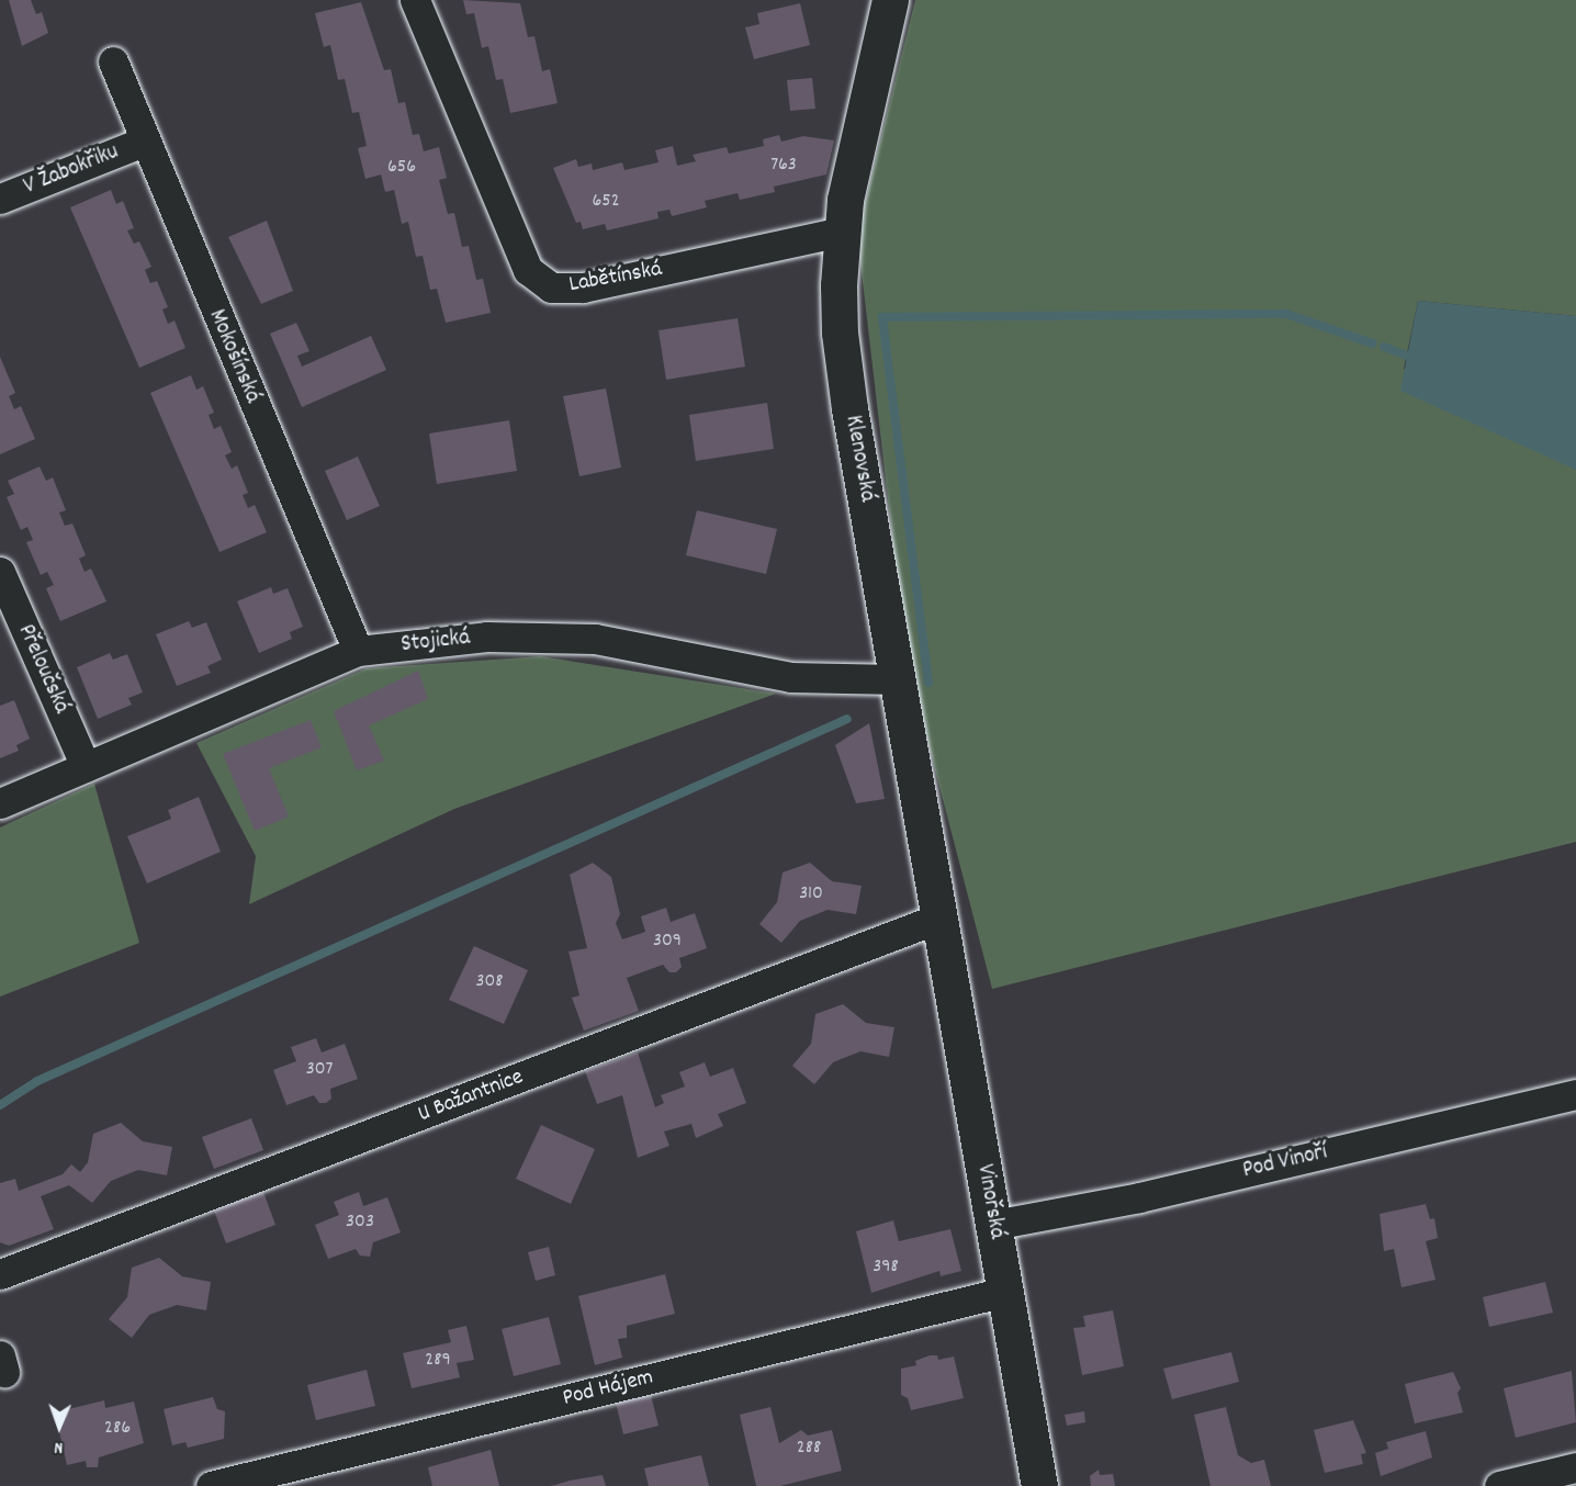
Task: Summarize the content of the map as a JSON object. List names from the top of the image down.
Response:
{
  "streets": {
    "street": [
      "V Žabokřiku",
      "Labětínská",
      "Mokošínská",
      "Klenovská",
      "Stojická",
      "Přeloučská",
      "U Bažantnice",
      "Pod Vinoří",
      "Vinořská",
      "Pod Hájem"
    ]
  },
  "crossings": [
    ["V Žabokřiku", "Mokošínská"],
    ["Labětínská", "Klenovská"],
    ["Mokošínská", "Stojická"],
    ["Klenovská", "Stojická"],
    ["Klenovská", "U Bažantnice"],
    ["Klenovská", "Vinořská"],
    ["Stojická", "Přeloučská"],
    ["U Bažantnice", "Vinořská"],
    ["Pod Vinoří", "Vinořská"],
    ["Vinořská", "Pod Hájem"]
  ],
  "house_numbers": [
    "763",
    "656",
    "652",
    "310",
    "309",
    "308",
    "307",
    "303",
    "398",
    "289",
    "286",
    "288"
  ],
  "north": "bottom"
}
